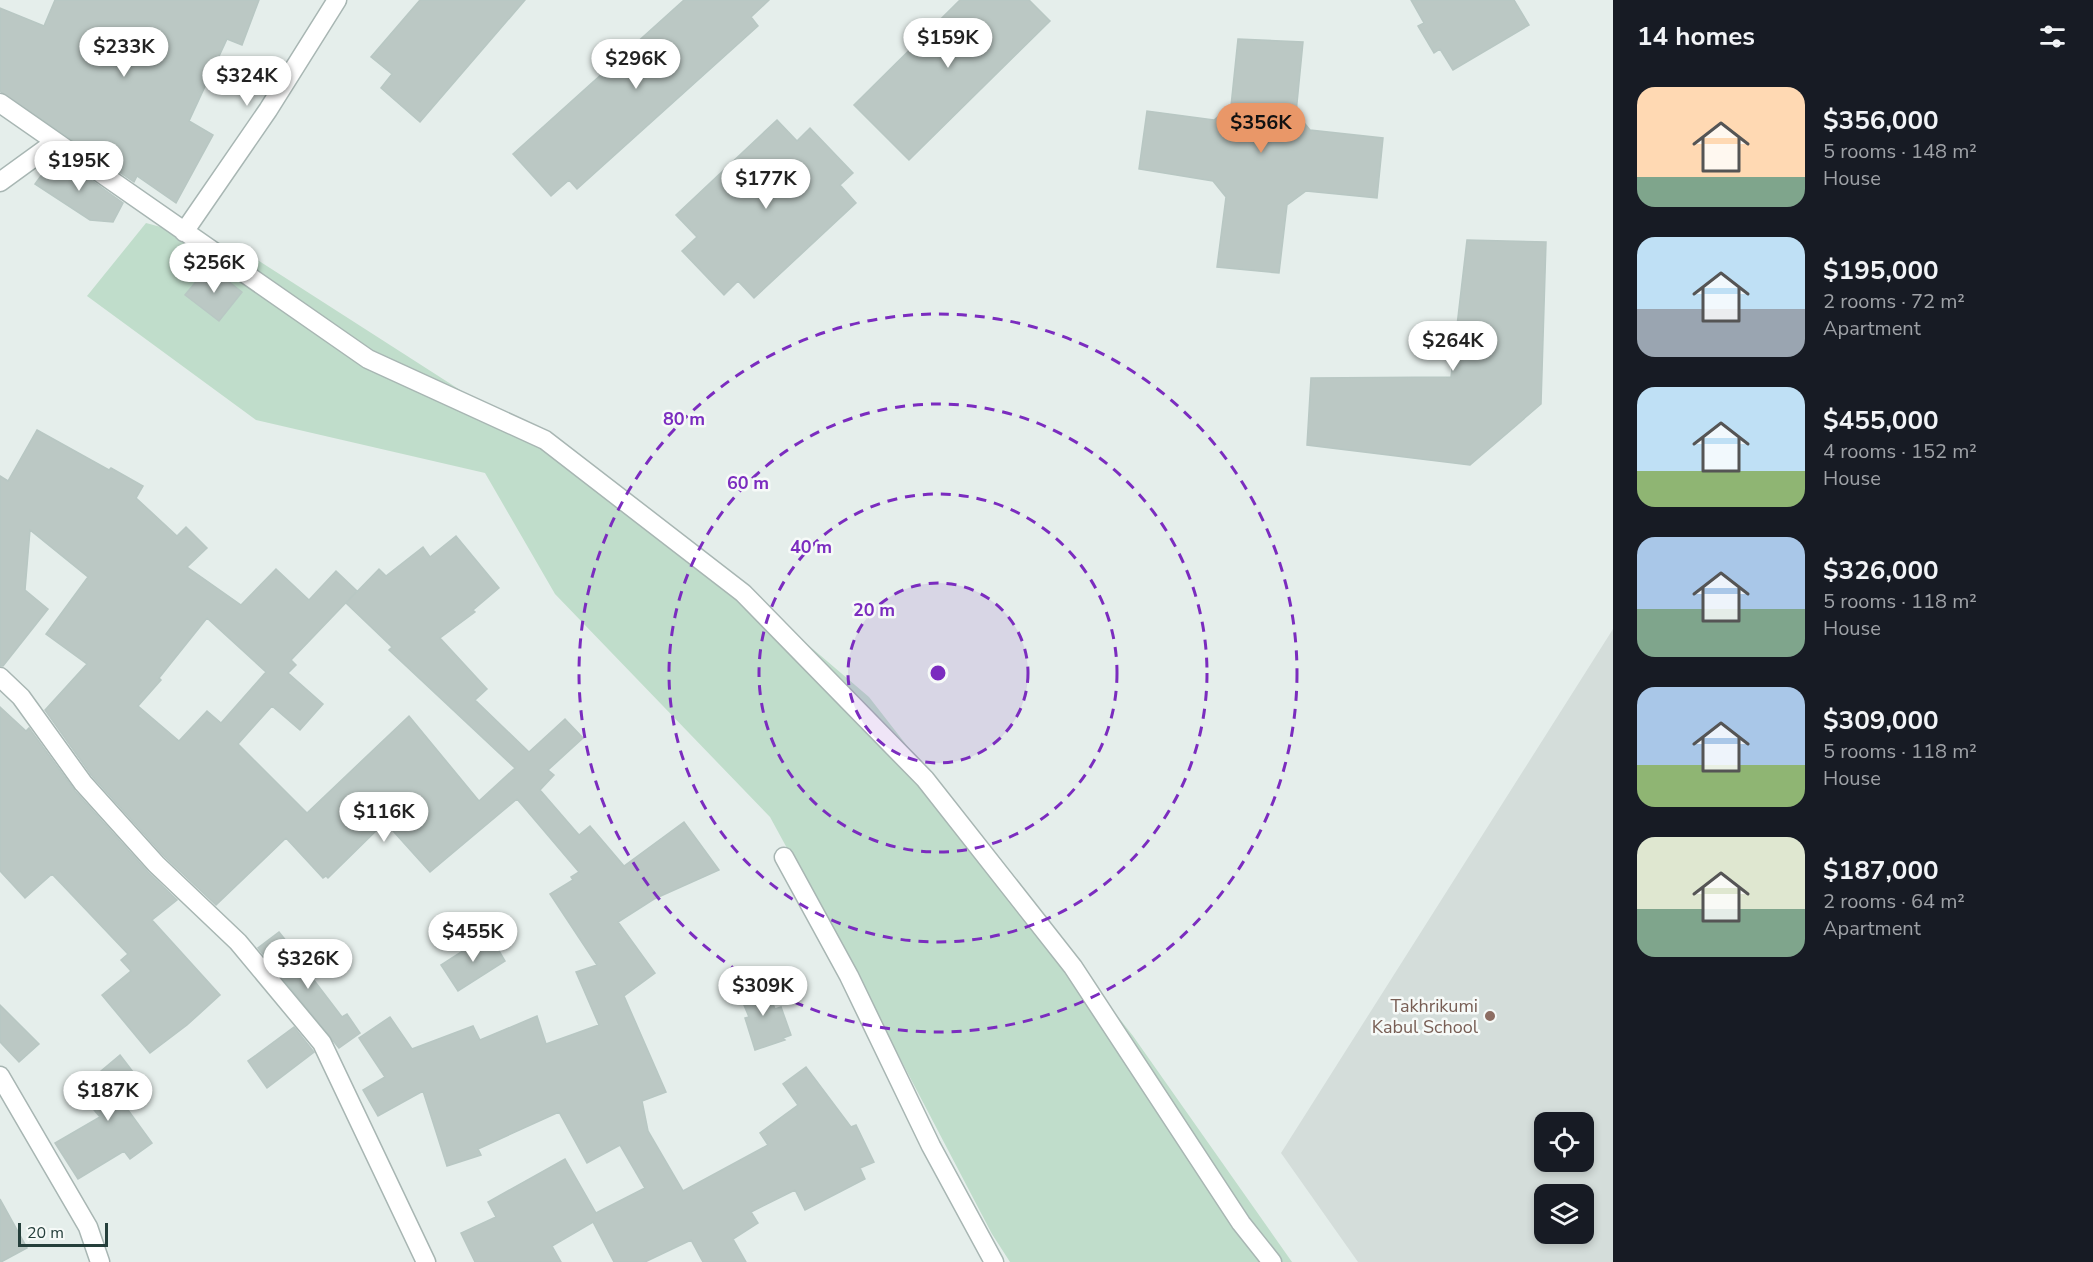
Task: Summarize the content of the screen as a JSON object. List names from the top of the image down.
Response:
{
  "places": ["Takhrikumi Kabul School"],
  "scale_bar": "20 m",
  "page": {
    "heading": "14 homes",
    "price": [
      "$159K",
      "$233K",
      "$296K",
      "$324K",
      "$356K",
      "$195K",
      "$177K",
      "$256K",
      "$264K",
      "$116K",
      "$455K",
      "$326K",
      "$309K",
      "$187K"
    ],
    "list": [
      {
        "name": "$356,000",
        "note": "5 rooms · 148 m² · House"
      },
      {
        "name": "$195,000",
        "note": "2 rooms · 72 m² · Apartment"
      },
      {
        "name": "$455,000",
        "note": "4 rooms · 152 m² · House"
      },
      {
        "name": "$326,000",
        "note": "5 rooms · 118 m² · House"
      },
      {
        "name": "$309,000",
        "note": "5 rooms · 118 m² · House"
      },
      {
        "name": "$187,000",
        "note": "2 rooms · 64 m² · Apartment"
      }
    ],
    "scale": "20 m"
  },
  "rings": [
    "80 m",
    "60 m",
    "40 m",
    "20 m"
  ]
}
